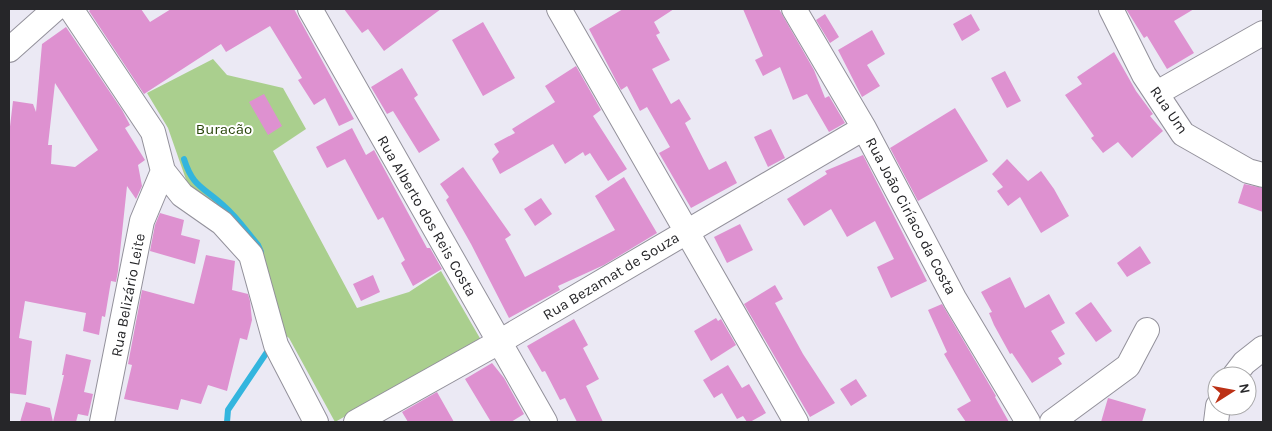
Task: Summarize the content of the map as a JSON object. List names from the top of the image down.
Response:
{
  "streets": {
    "street": [
      "Rua Um",
      "Rua Alberto dos Reis Costa",
      "Rua João Ciríaco da Costa",
      "Rua Bezamat de Souza",
      "Rua Belizário Leite"
    ]
  },
  "crossings": [
    ["Rua Alberto dos Reis Costa", "Rua Bezamat de Souza"],
    ["Rua João Ciríaco da Costa", "Rua Bezamat de Souza"]
  ],
  "parks": ["Buracão"],
  "north": "right"
}
